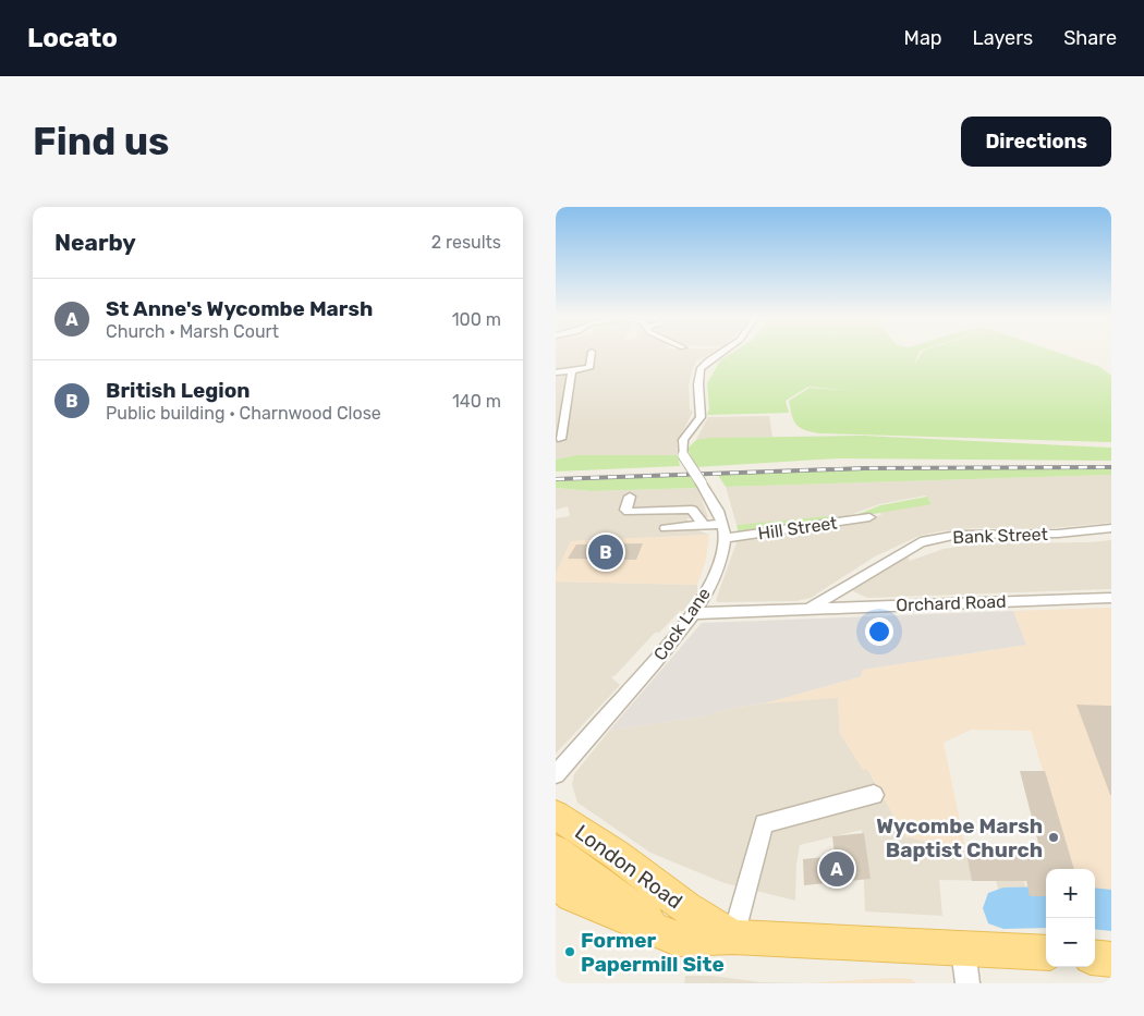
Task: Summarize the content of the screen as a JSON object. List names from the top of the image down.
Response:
{
  "streets": {
    "main road": ["London Road"],
    "street": [
      "Hill Street",
      "Bank Street",
      "Orchard Road",
      "Cock Lane"
    ]
  },
  "crossings": [
    ["Hill Street", "Cock Lane"],
    ["Bank Street", "Orchard Road"],
    ["Orchard Road", "Cock Lane"]
  ],
  "places": ["Wycombe Marsh Baptist Church", "Former Papermill Site"],
  "page": {
    "header": "Locato",
    "nav": ["Map", "Layers", "Share"],
    "buttons": "Directions",
    "title": "Find us",
    "heading": ["Nearby", "2 results"],
    "list": [
      {
        "mark": "A",
        "name": "St Anne's Wycombe Marsh",
        "note": "Church · Marsh Court",
        "value": "100 m"
      },
      {
        "mark": "B",
        "name": "British Legion",
        "note": "Public building · Charnwood Close",
        "value": "140 m"
      }
    ],
    "pins": ["B", "A"],
    "map_buttons": ["+", "−"]
  }
}
